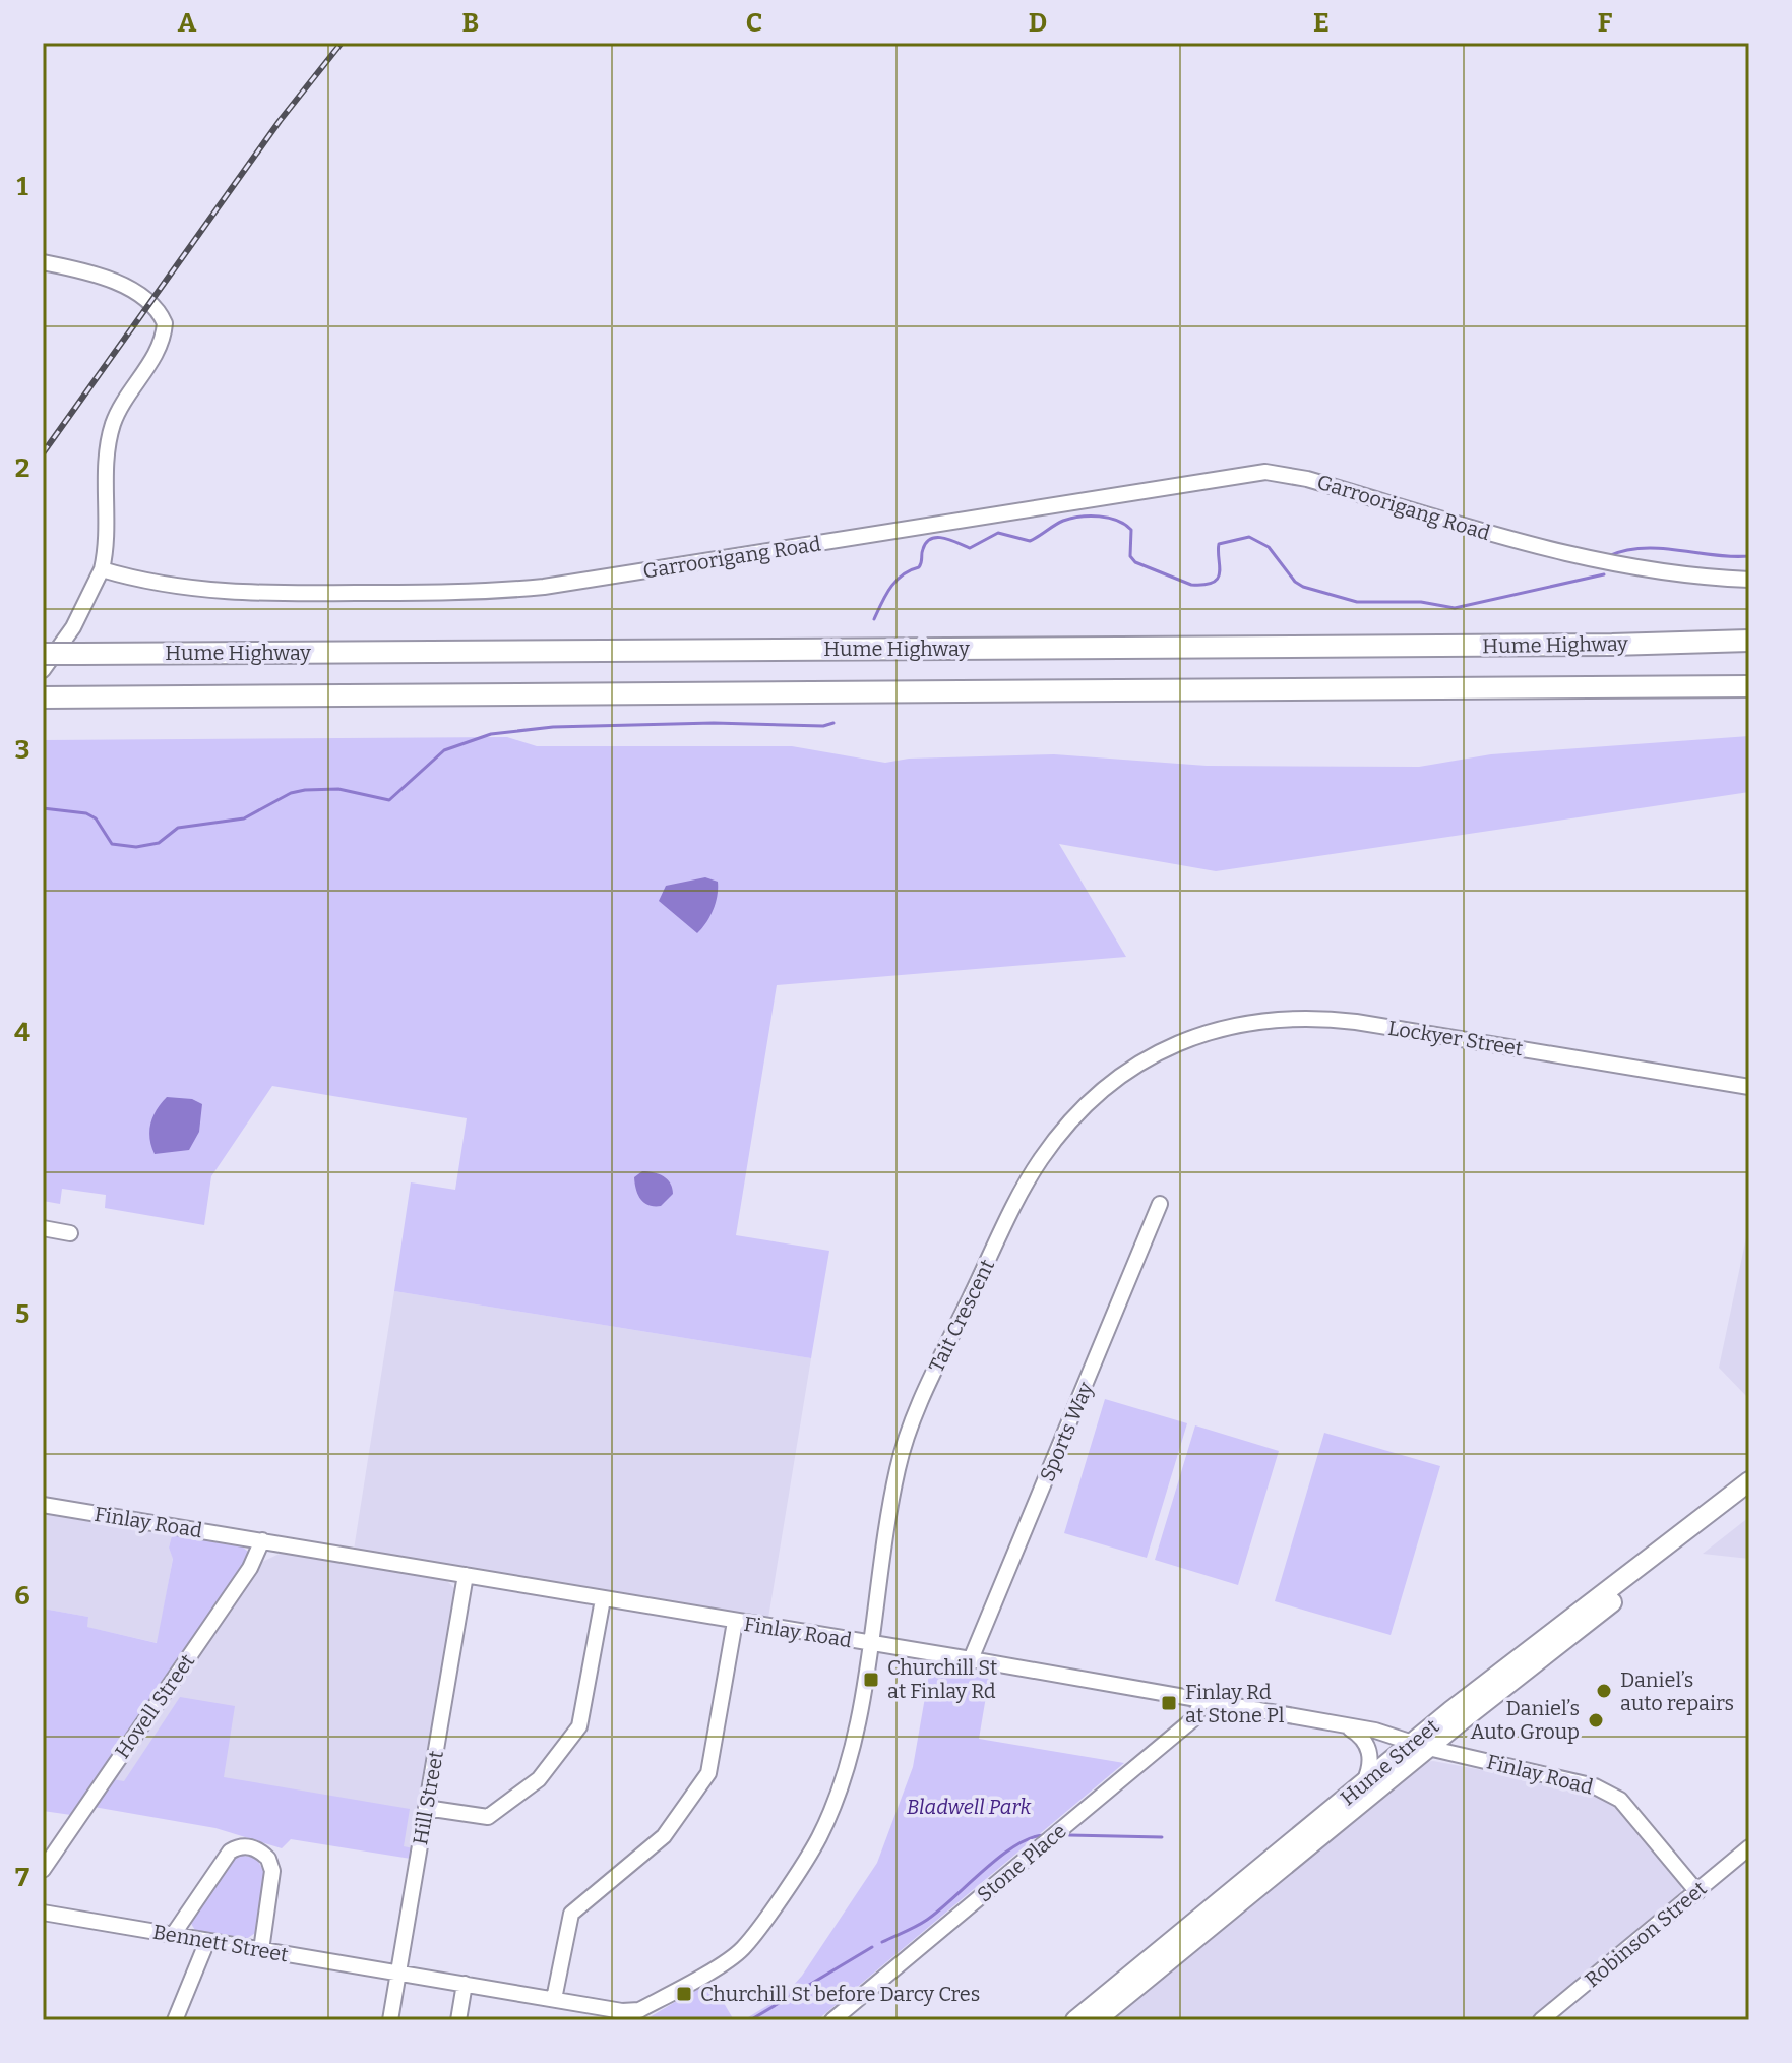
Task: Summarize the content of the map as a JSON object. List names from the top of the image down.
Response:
{
  "streets": {
    "highway": ["Hume Highway"],
    "main road": ["Hume Street"],
    "street": [
      "Garroorigang Road",
      "Lockyer Street",
      "Tait Crescent",
      "Sports Way",
      "Finlay Road",
      "Hovell Street",
      "Hill Street",
      "Stone Place",
      "Robinson Street",
      "Bennett Street"
    ]
  },
  "crossings": [
    ["Lockyer Street", "Tait Crescent"],
    ["Tait Crescent", "Finlay Road"],
    ["Tait Crescent", "Bennett Street"],
    ["Sports Way", "Finlay Road"],
    ["Finlay Road", "Hovell Street"],
    ["Finlay Road", "Hume Street"],
    ["Finlay Road", "Hill Street"],
    ["Finlay Road", "Stone Place"],
    ["Finlay Road", "Robinson Street"],
    ["Hill Street", "Bennett Street"]
  ],
  "parks": ["Bladwell Park"],
  "places": {
    "transit": ["Churchill St at Finlay Rd", "Finlay Rd at Stone Pl", "Churchill St before Darcy Cres"],
    "other": ["Daniel’s auto repairs", "Daniel’s Auto Group"]
  },
  "grid": {
    "columns": [
      "A",
      "B",
      "C",
      "D",
      "E",
      "F"
    ],
    "rows": [
      "1",
      "2",
      "3",
      "4",
      "5",
      "6",
      "7"
    ]
  }
}
